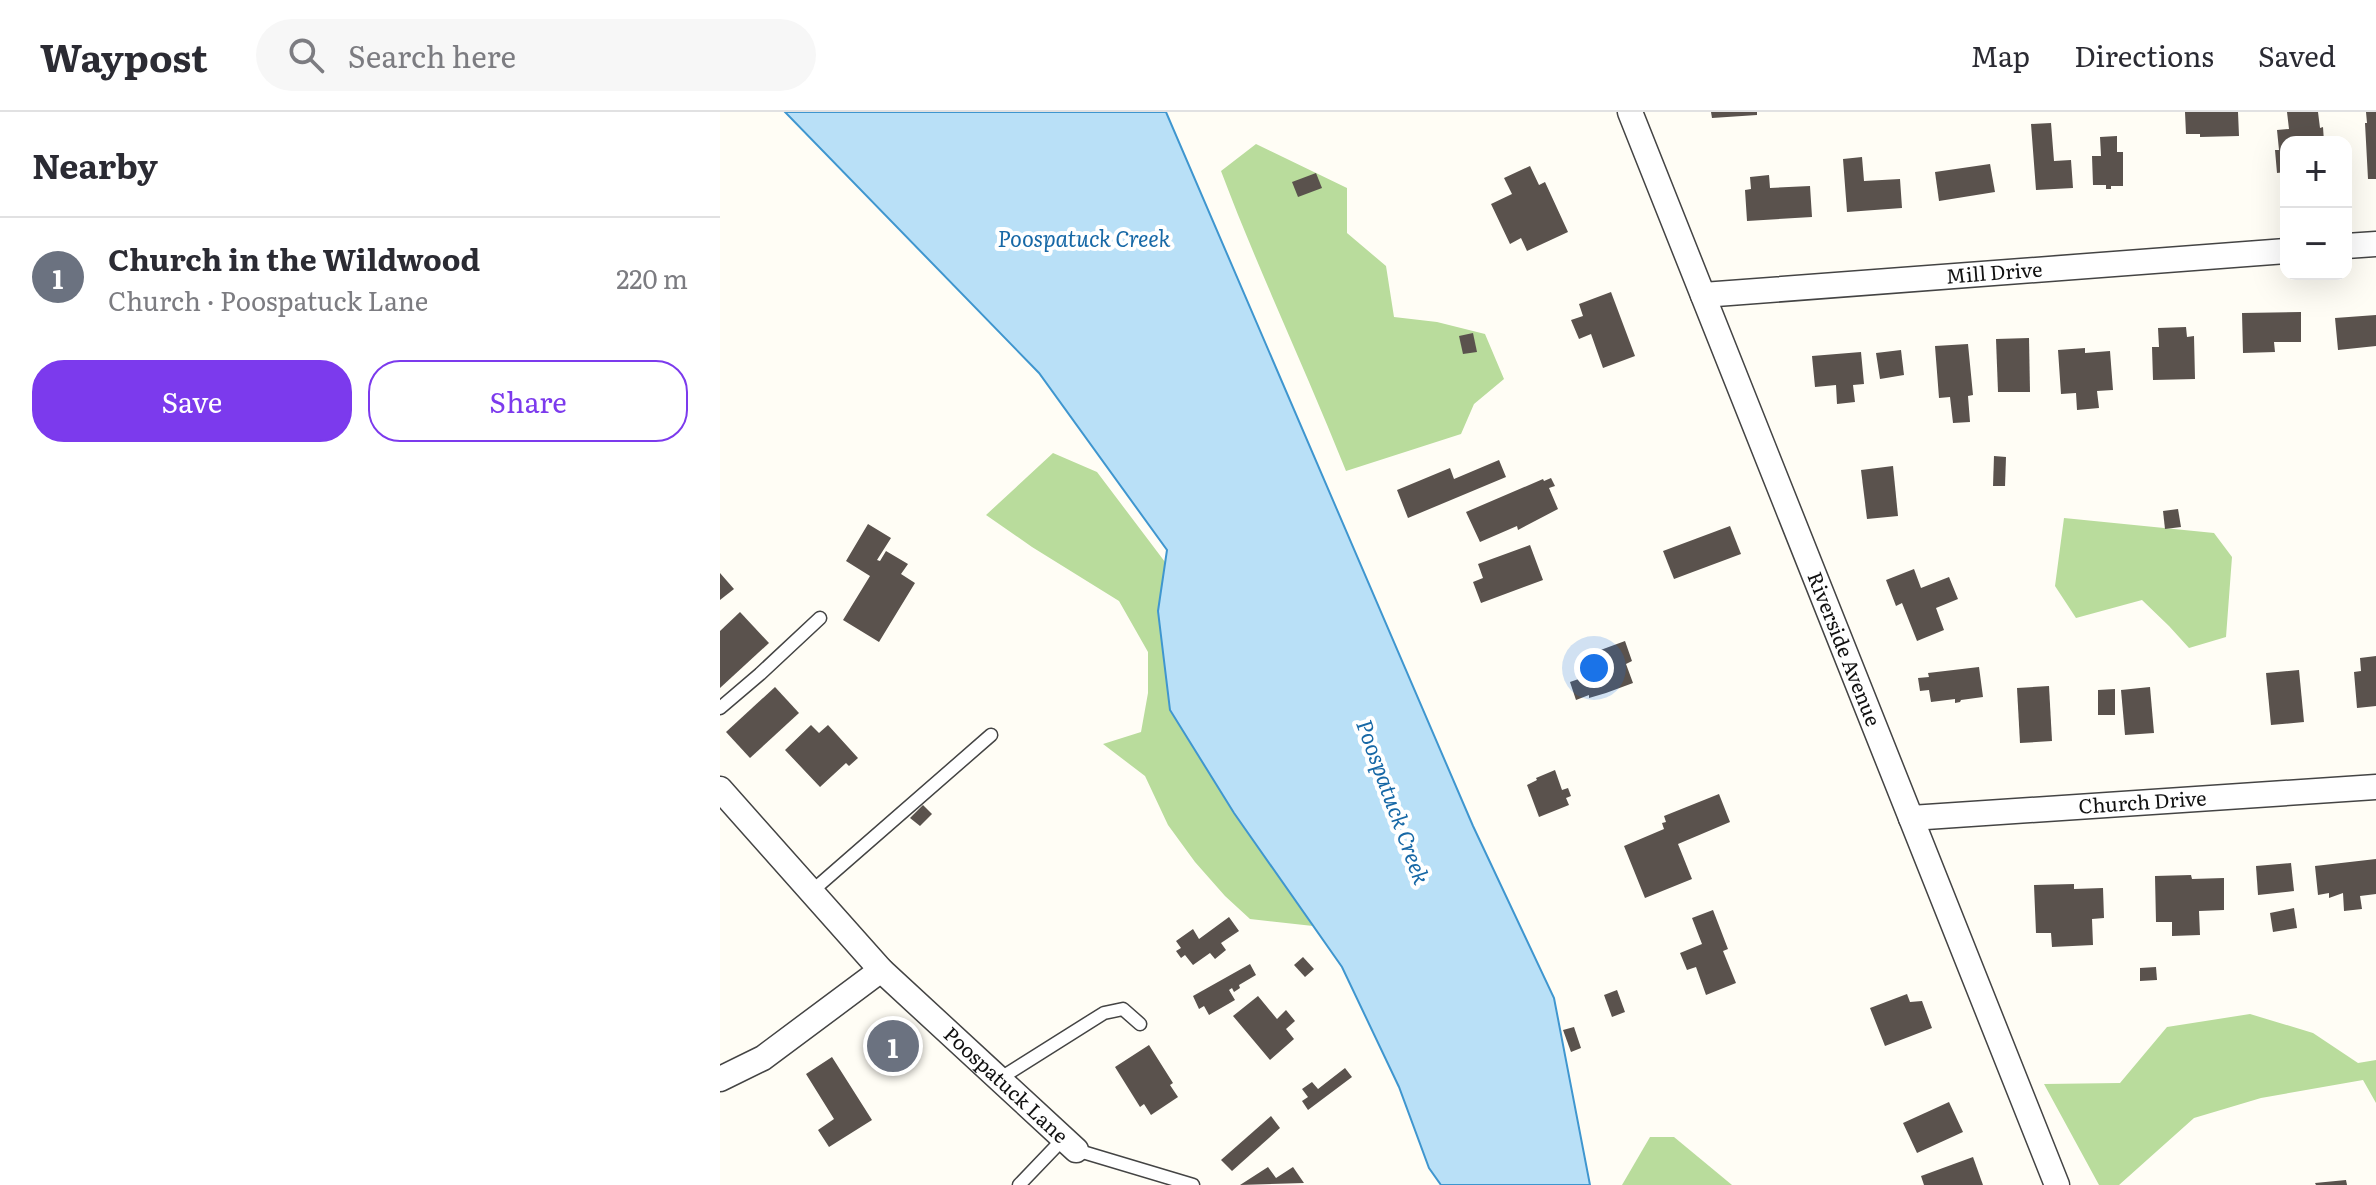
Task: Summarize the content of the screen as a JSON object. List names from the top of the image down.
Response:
{
  "streets": {
    "street": [
      "Mill Drive",
      "Riverside Avenue",
      "Church Drive",
      "Poospatuck Lane"
    ]
  },
  "crossings": [
    ["Mill Drive", "Riverside Avenue"],
    ["Riverside Avenue", "Church Drive"]
  ],
  "water": ["Poospatuck Creek"],
  "page": {
    "header": "Waypost",
    "search": "Search here",
    "nav": ["Map", "Directions", "Saved"],
    "heading": "Nearby",
    "map_buttons": ["+", "−"],
    "list": [
      {
        "mark": "1",
        "name": "Church in the Wildwood",
        "note": "Church · Poospatuck Lane",
        "value": "220 m"
      }
    ],
    "buttons": ["Save", "Share"],
    "pins": "1"
  }
}
